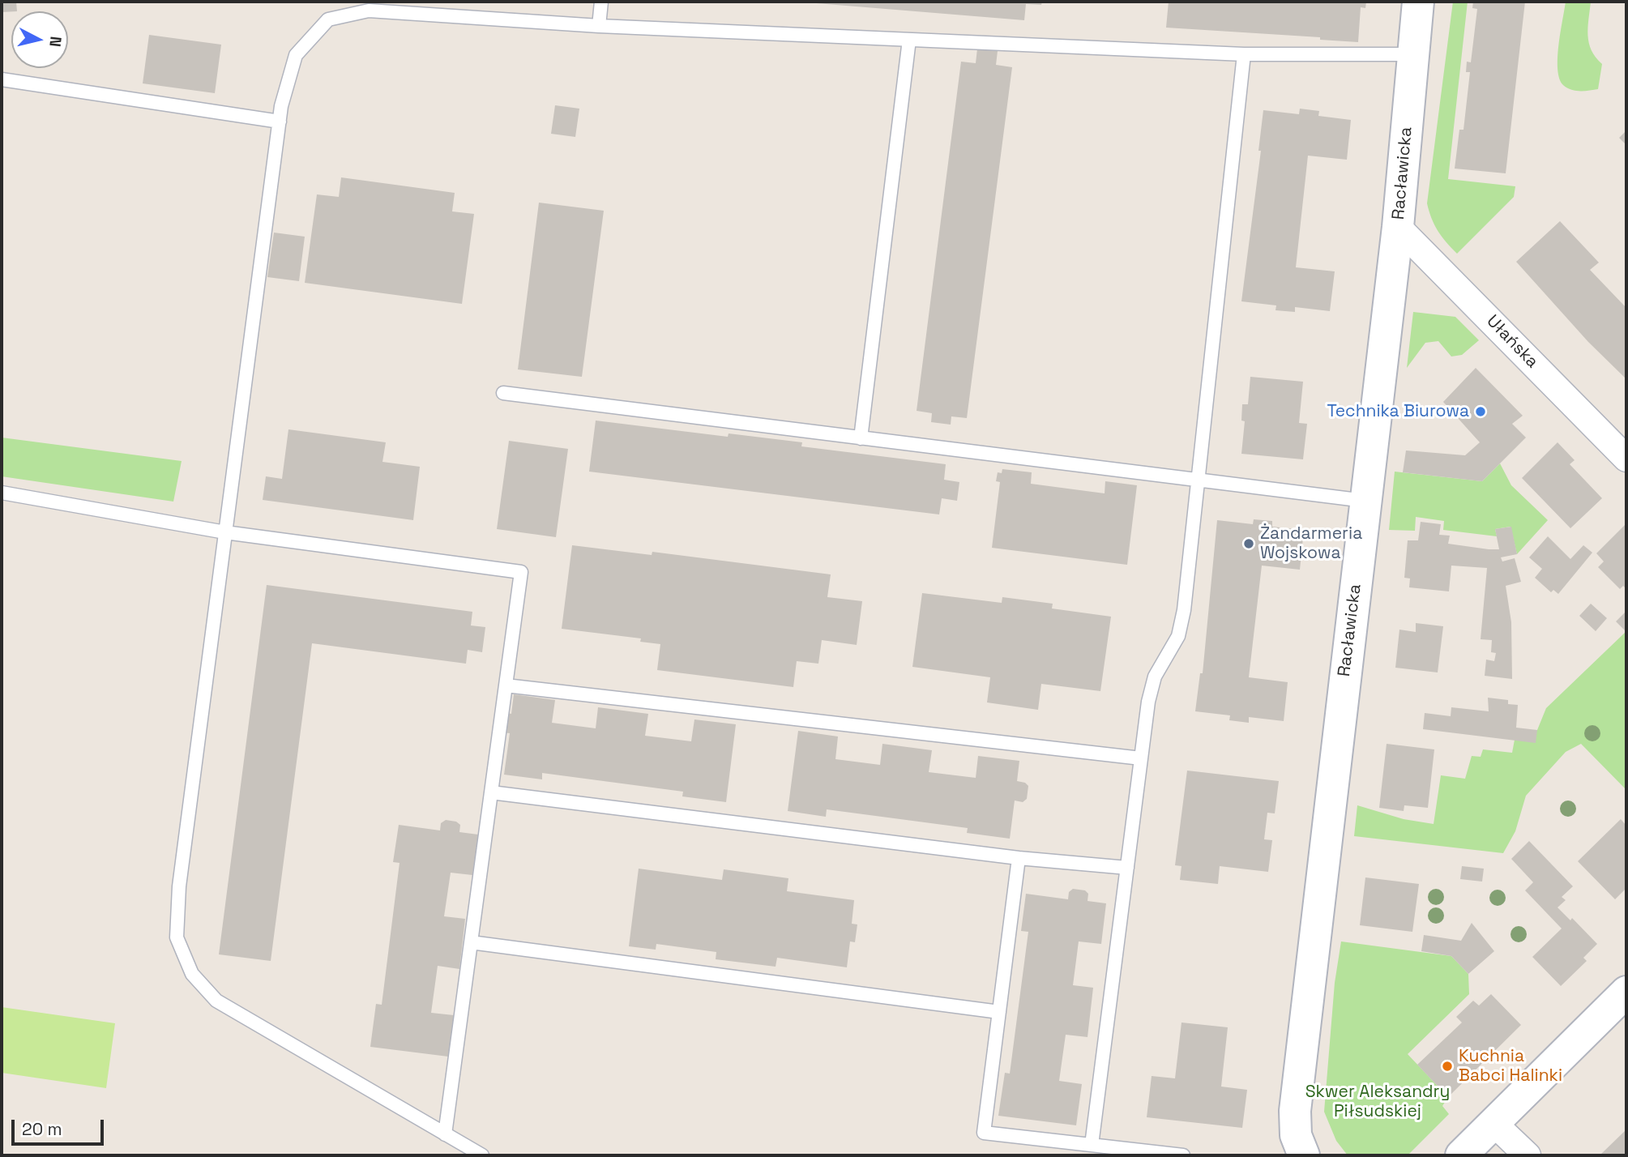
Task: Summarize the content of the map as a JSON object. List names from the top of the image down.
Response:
{
  "streets": {
    "street": ["Racławicka", "Ułańska"]
  },
  "crossings": [
    ["Racławicka", "Ułańska"]
  ],
  "parks": ["Skwer Aleksandry Piłsudskiej"],
  "places": ["Technika Biurowa", "Żandarmeria Wojskowa", "Kuchnia Babci Halinki"],
  "scale_bar": "20 m",
  "north": "right"
}
